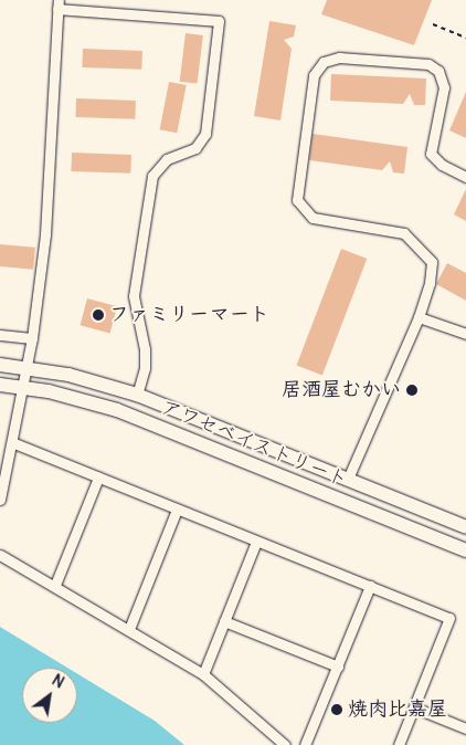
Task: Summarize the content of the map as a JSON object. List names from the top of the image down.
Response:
{
  "streets": {
    "main road": ["アワセベイストリート"]
  },
  "places": ["ファミリーマート", "居酒屋むかい", "焼肉比嘉屋"],
  "north": "top right"
}
